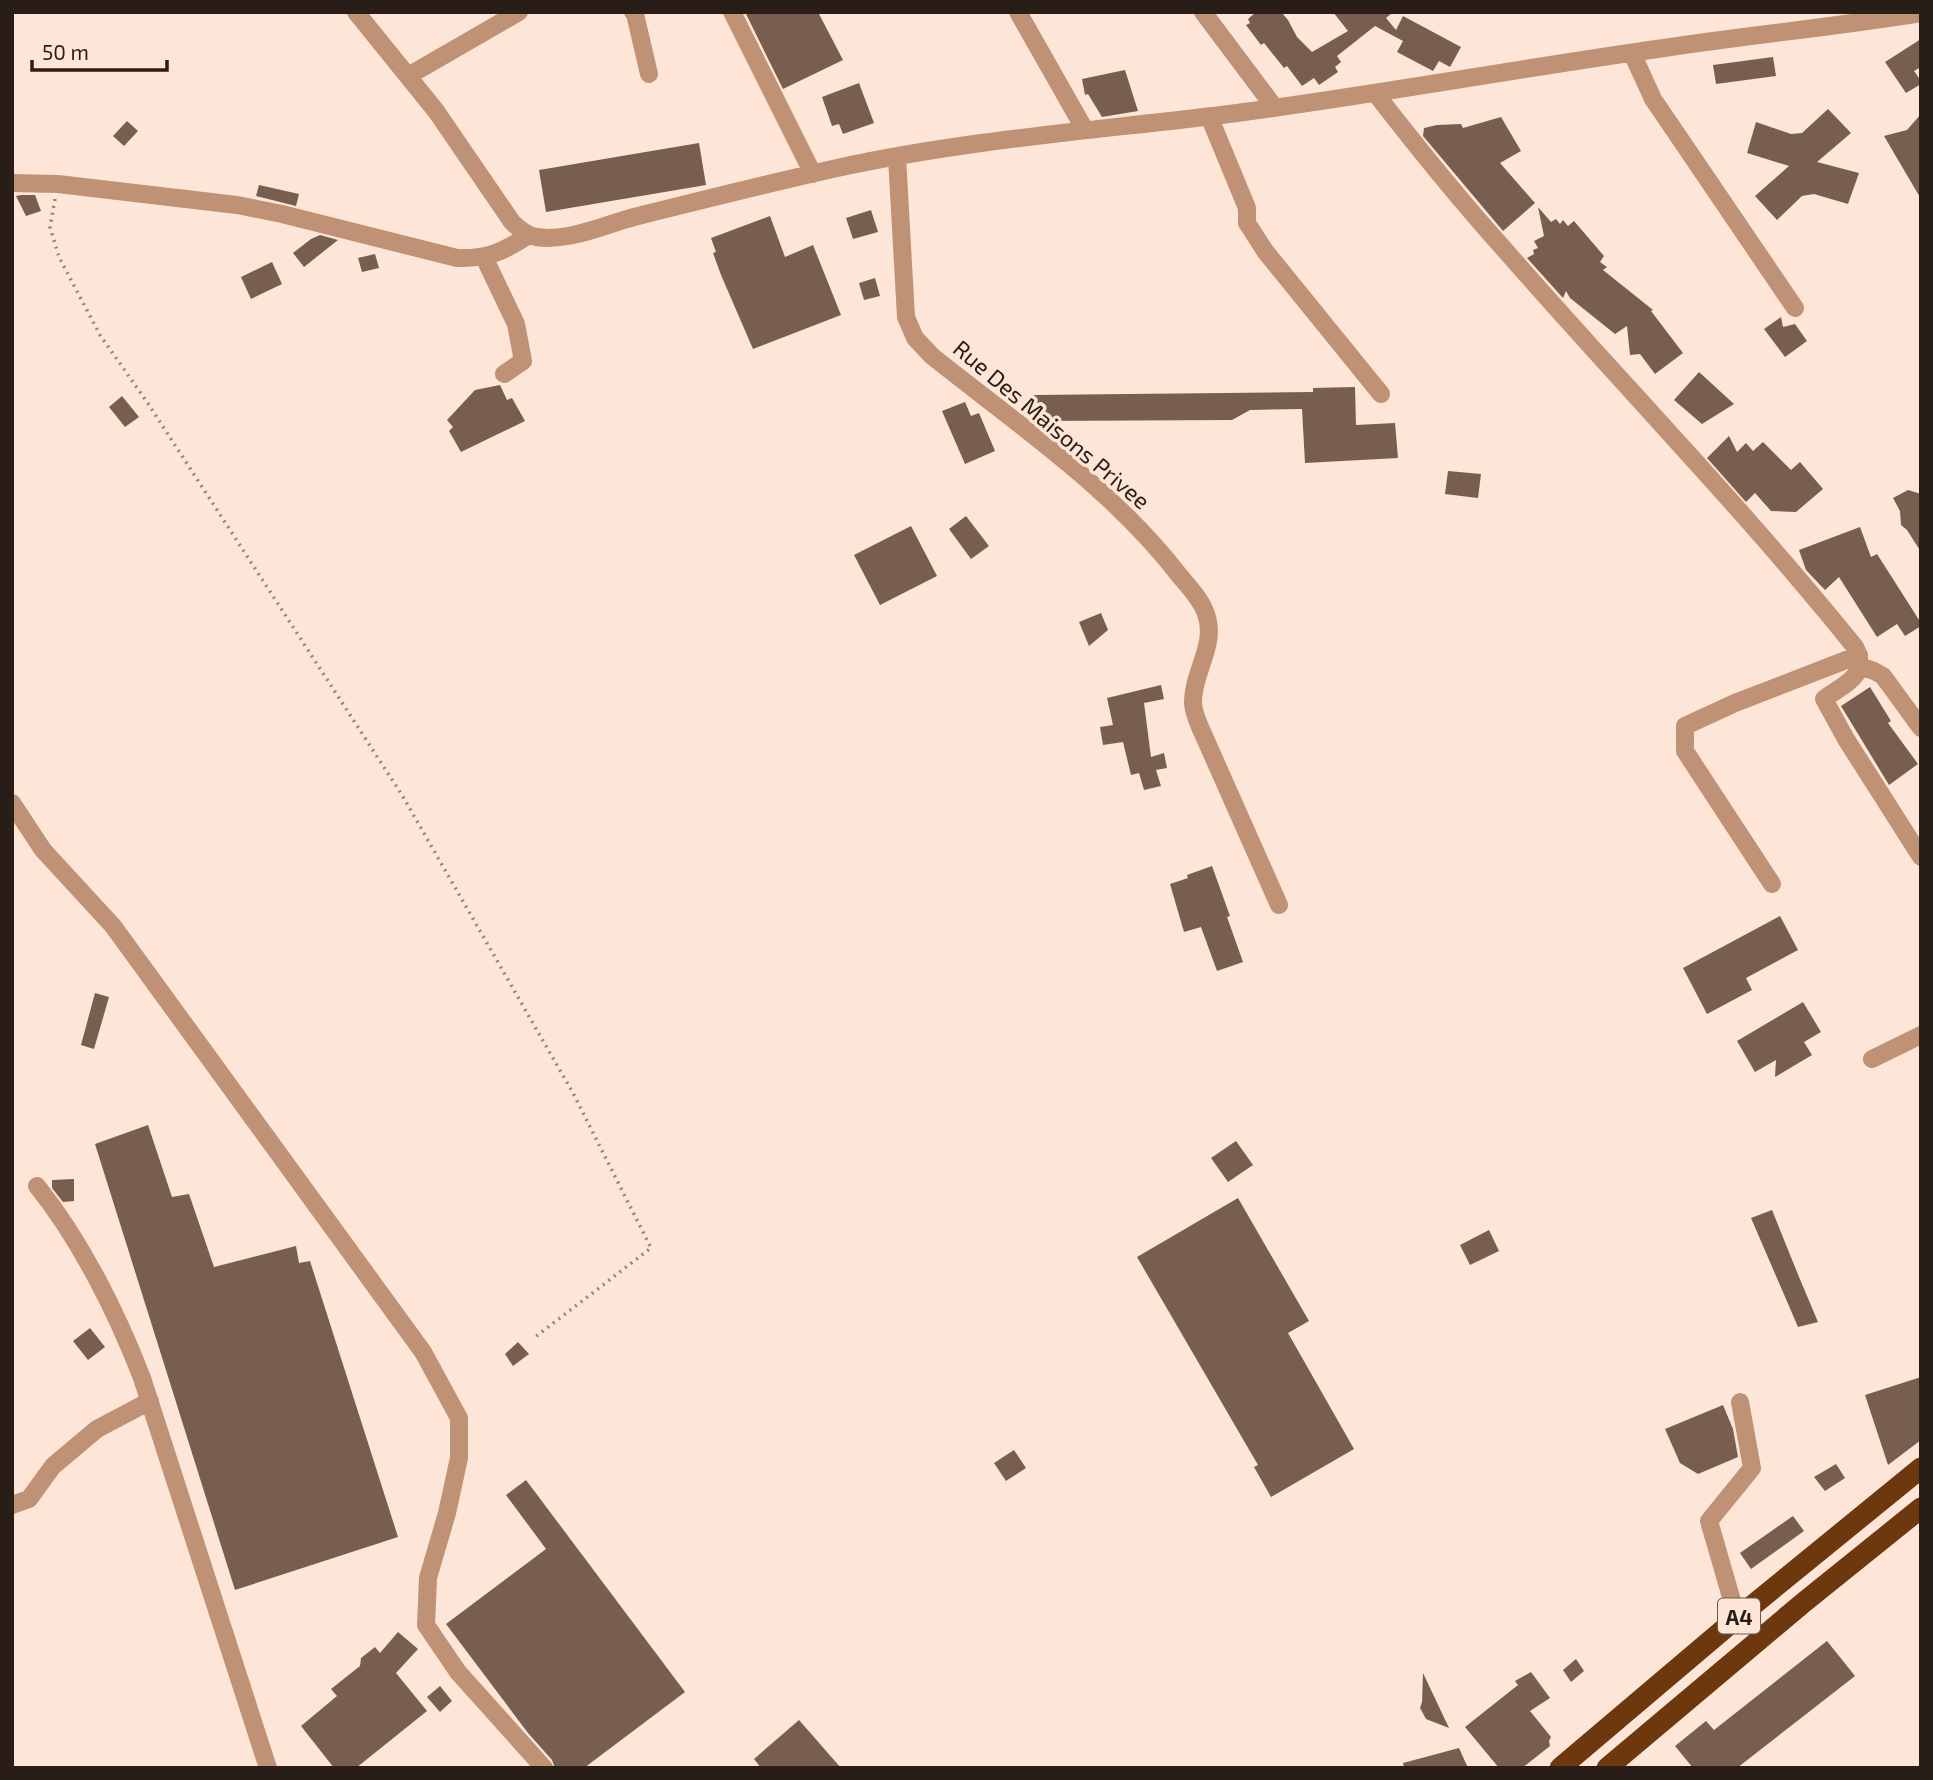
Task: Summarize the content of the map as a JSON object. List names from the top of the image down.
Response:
{
  "streets": {
    "highway": ["A4"],
    "street": ["Rue Des Maisons Privee"]
  },
  "scale_bar": "50 m"
}
